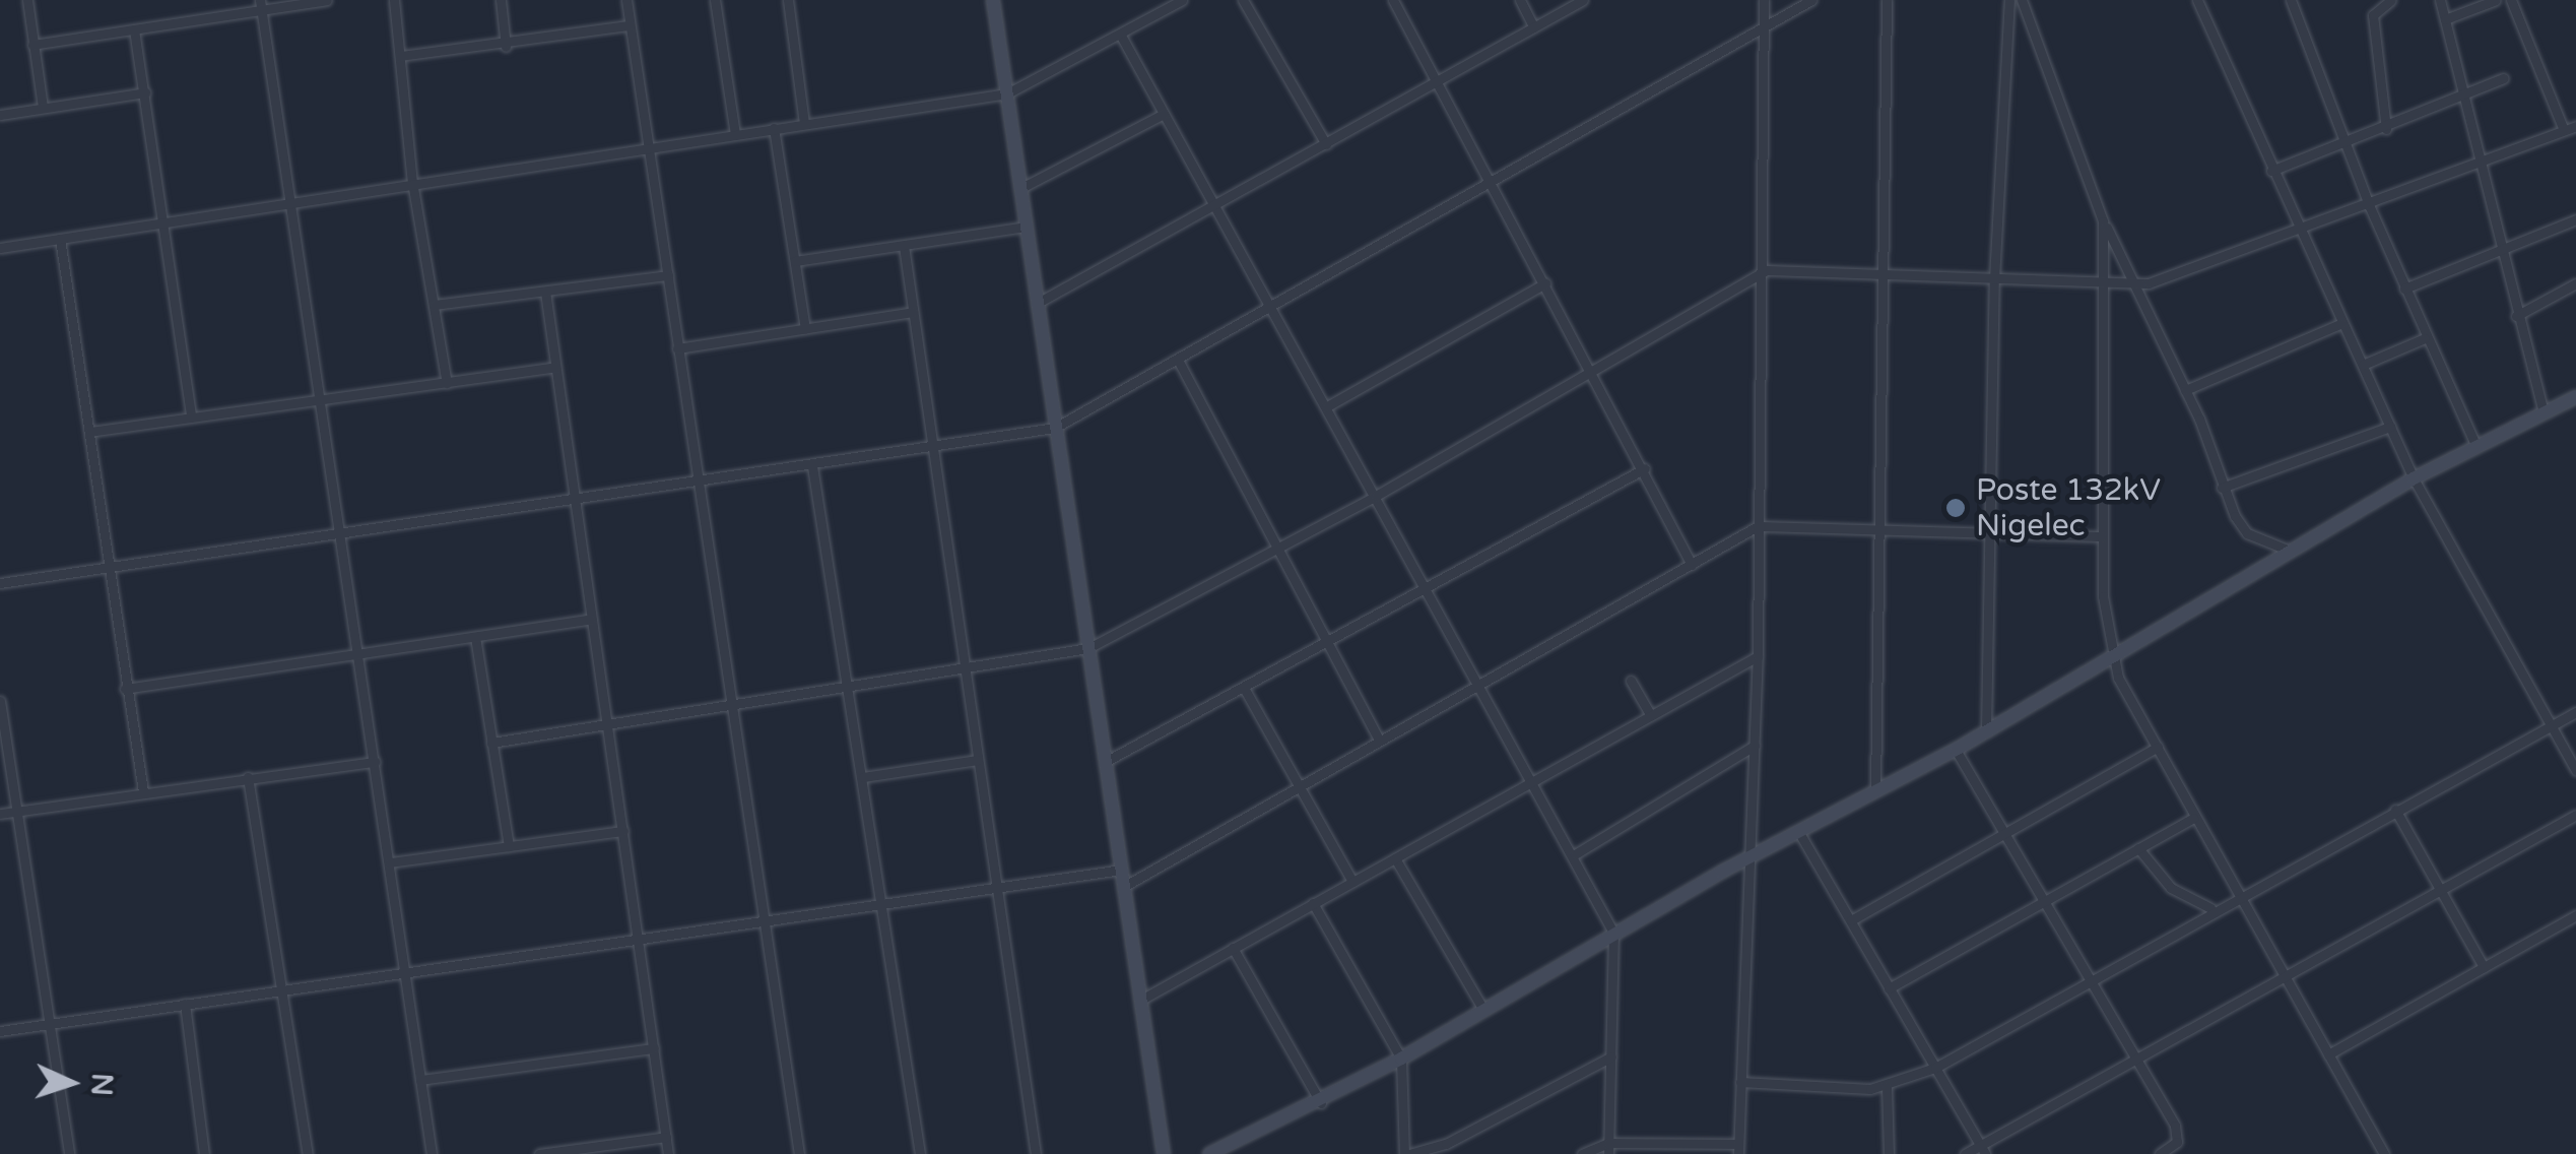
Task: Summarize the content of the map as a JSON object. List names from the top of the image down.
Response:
{
  "places": ["Poste 132kV Nigelec"],
  "north": "right"
}
